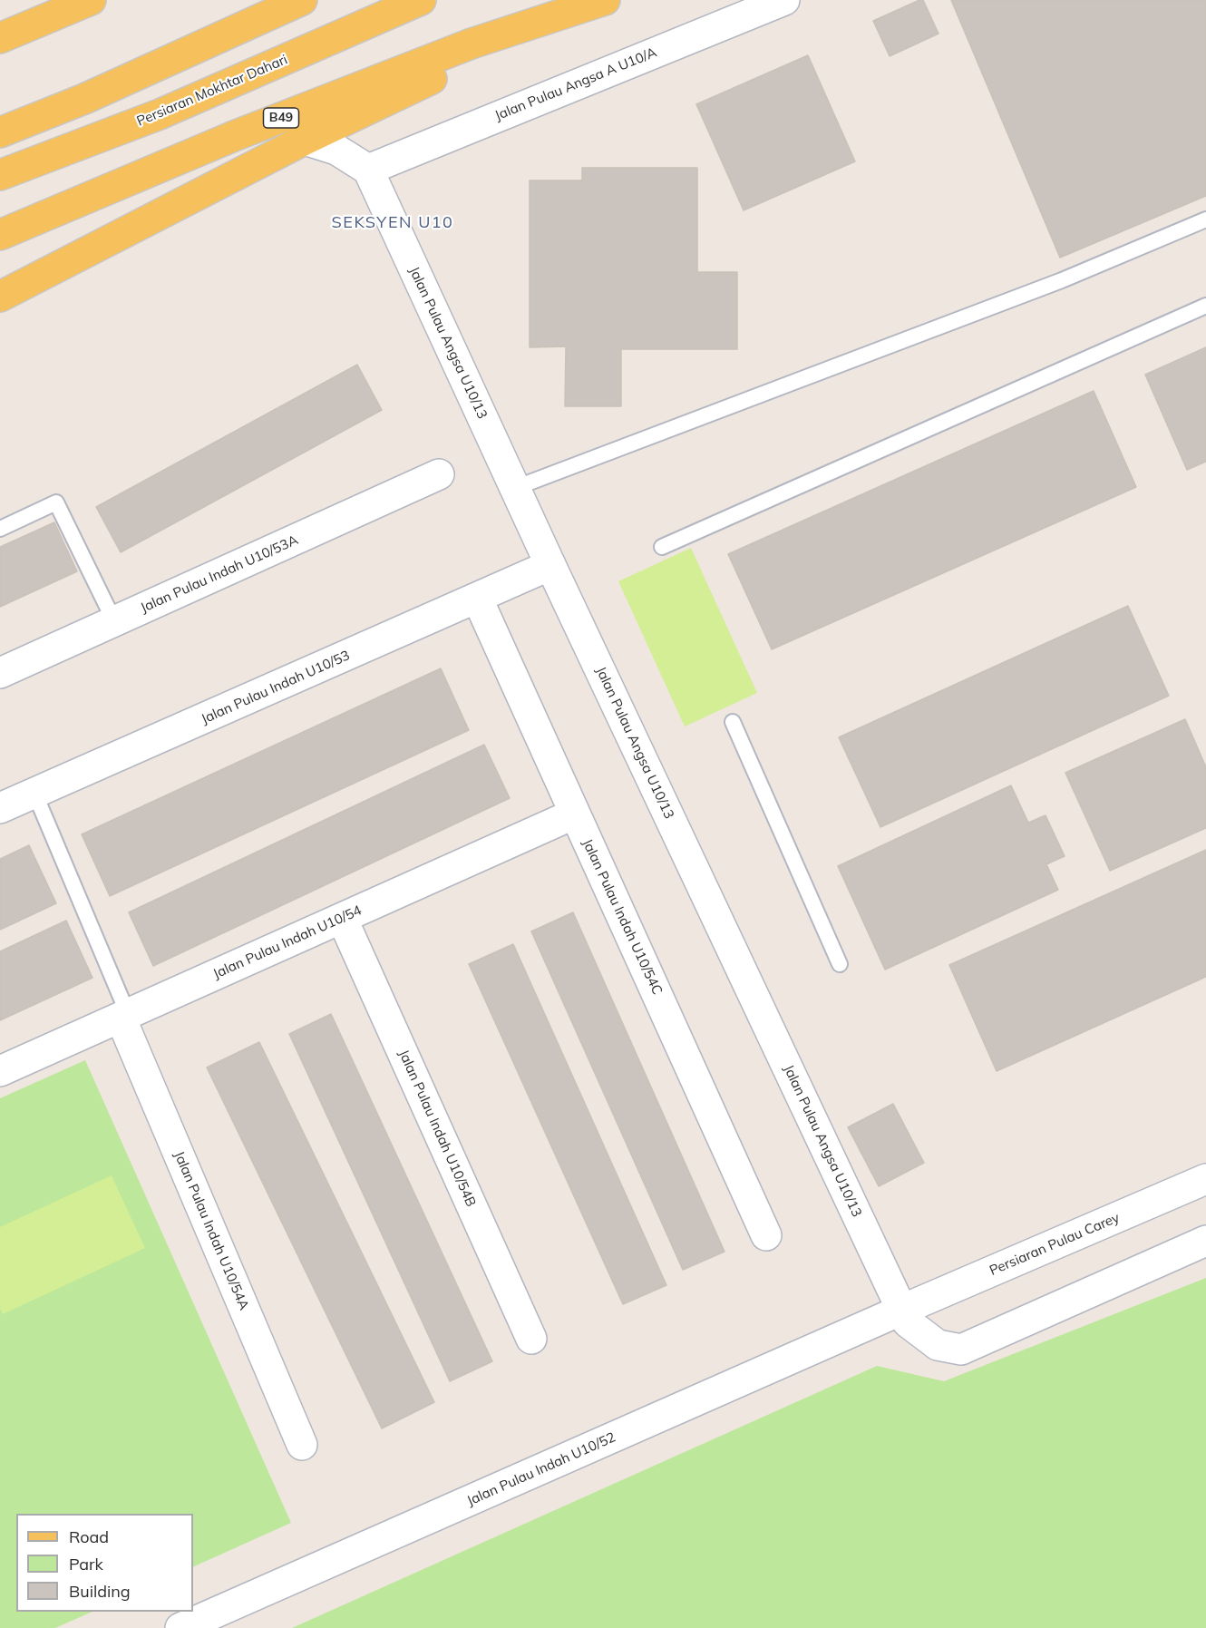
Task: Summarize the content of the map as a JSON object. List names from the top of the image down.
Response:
{
  "streets": {
    "main road": ["Persiaran Mokhtar Dahari", "B49"],
    "street": [
      "Jalan Pulau Angsa A U10/A",
      "Jalan Pulau Angsa U10/13",
      "Jalan Pulau Indah U10/53A",
      "Jalan Pulau Indah U10/53",
      "Jalan Pulau Indah U10/54C",
      "Jalan Pulau Indah U10/54",
      "Jalan Pulau Indah U10/54B",
      "Jalan Pulau Indah U10/54A",
      "Persiaran Pulau Carey",
      "Jalan Pulau Indah U10/52"
    ]
  },
  "crossings": [
    ["Jalan Pulau Angsa A U10/A", "Jalan Pulau Angsa U10/13"],
    ["Jalan Pulau Angsa U10/13", "Jalan Pulau Indah U10/53"],
    ["Jalan Pulau Angsa U10/13", "Persiaran Pulau Carey"],
    ["Jalan Pulau Angsa U10/13", "Jalan Pulau Indah U10/52"],
    ["Jalan Pulau Indah U10/53", "Jalan Pulau Indah U10/54C"],
    ["Jalan Pulau Indah U10/54C", "Jalan Pulau Indah U10/54"],
    ["Jalan Pulau Indah U10/54", "Jalan Pulau Indah U10/54B"],
    ["Jalan Pulau Indah U10/54", "Jalan Pulau Indah U10/54A"],
    ["Persiaran Pulau Carey", "Jalan Pulau Indah U10/52"]
  ],
  "districts": ["SEKSYEN U10"],
  "legend": ["Road", "Park", "Building"]
}
